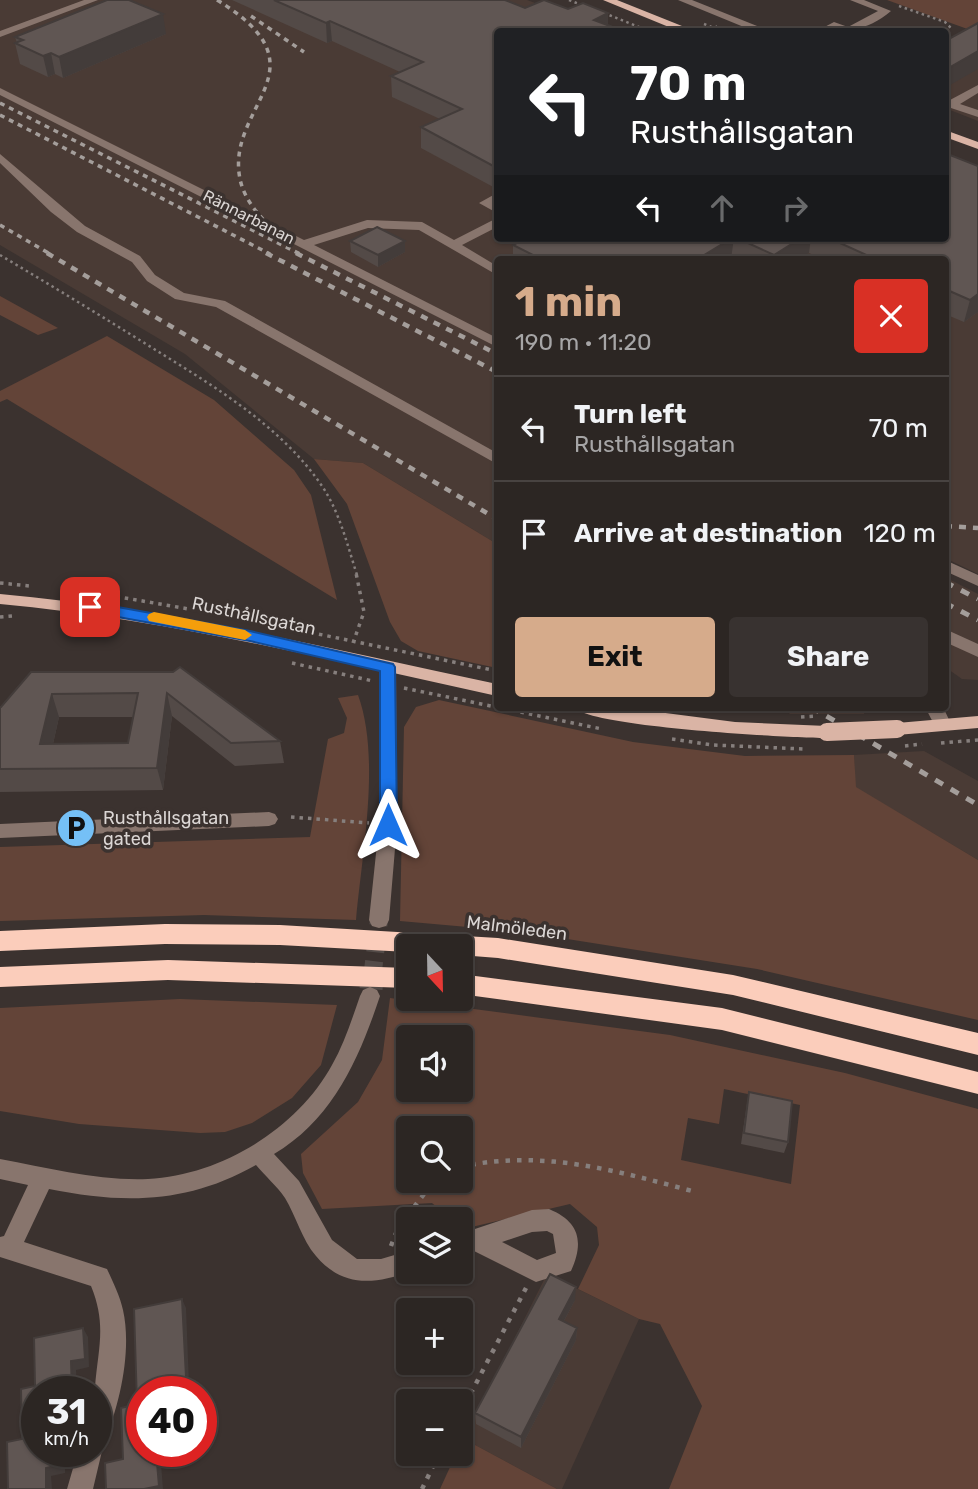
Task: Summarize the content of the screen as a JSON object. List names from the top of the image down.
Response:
{
  "streets": {
    "highway": ["Malmöleden"],
    "main road": ["Rusthållsgatan"],
    "street": ["Rännarbanan"]
  },
  "places": {
    "parking": ["Rusthållsgatan gated"]
  },
  "north": "bottom",
  "page": {
    "turn": ["70 m", "Rusthållsgatan"],
    "heading": ["1 min", "190 m · 11:20"],
    "list": [
      {
        "name": "Turn left",
        "note": "Rusthållsgatan",
        "value": "70 m"
      },
      {
        "name": "Arrive at destination",
        "value": "120 m"
      }
    ],
    "buttons": ["Exit", "Share"],
    "map_buttons": ["+", "−"],
    "speed": "31 km/h",
    "limit": "40"
  }
}
